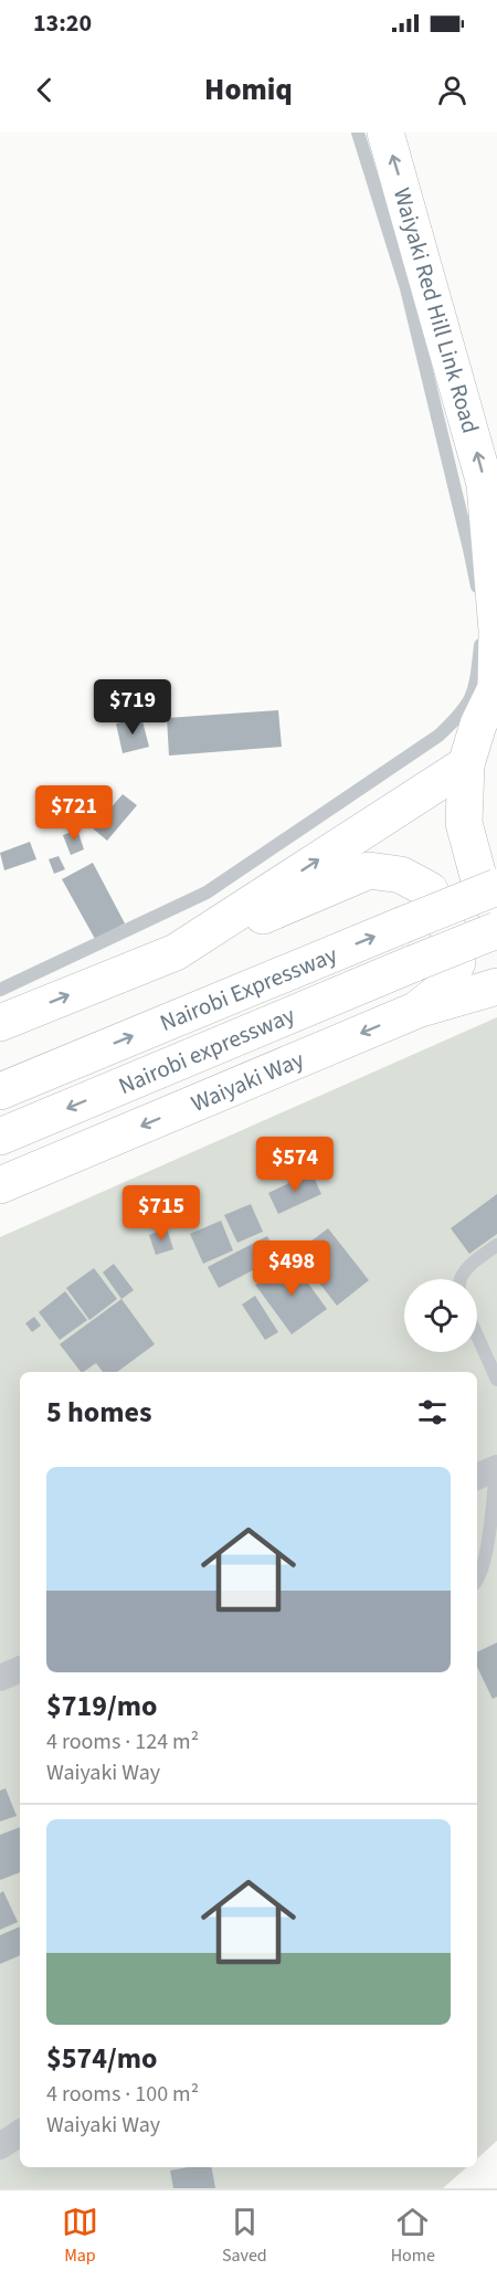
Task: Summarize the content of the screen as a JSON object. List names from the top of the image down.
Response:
{
  "streets": {
    "main road": [
      "Waiyaki Red Hill Link Road",
      "Nairobi Expressway",
      "Nairobi expressway",
      "Waiyaki Way"
    ]
  },
  "one_way": ["Waiyaki Red Hill Link Road"],
  "page": {
    "status": "13:20",
    "header": "Homiq",
    "price": [
      "$719",
      "$721",
      "$574",
      "$715",
      "$498"
    ],
    "heading": "5 homes",
    "list": [
      {
        "name": "$719/mo",
        "note": "4 rooms · 124 m² · Waiyaki Way"
      },
      {
        "name": "$574/mo",
        "note": "4 rooms · 100 m² · Waiyaki Way"
      }
    ],
    "tabs": ["Map", "Saved", "Home"]
  }
}
